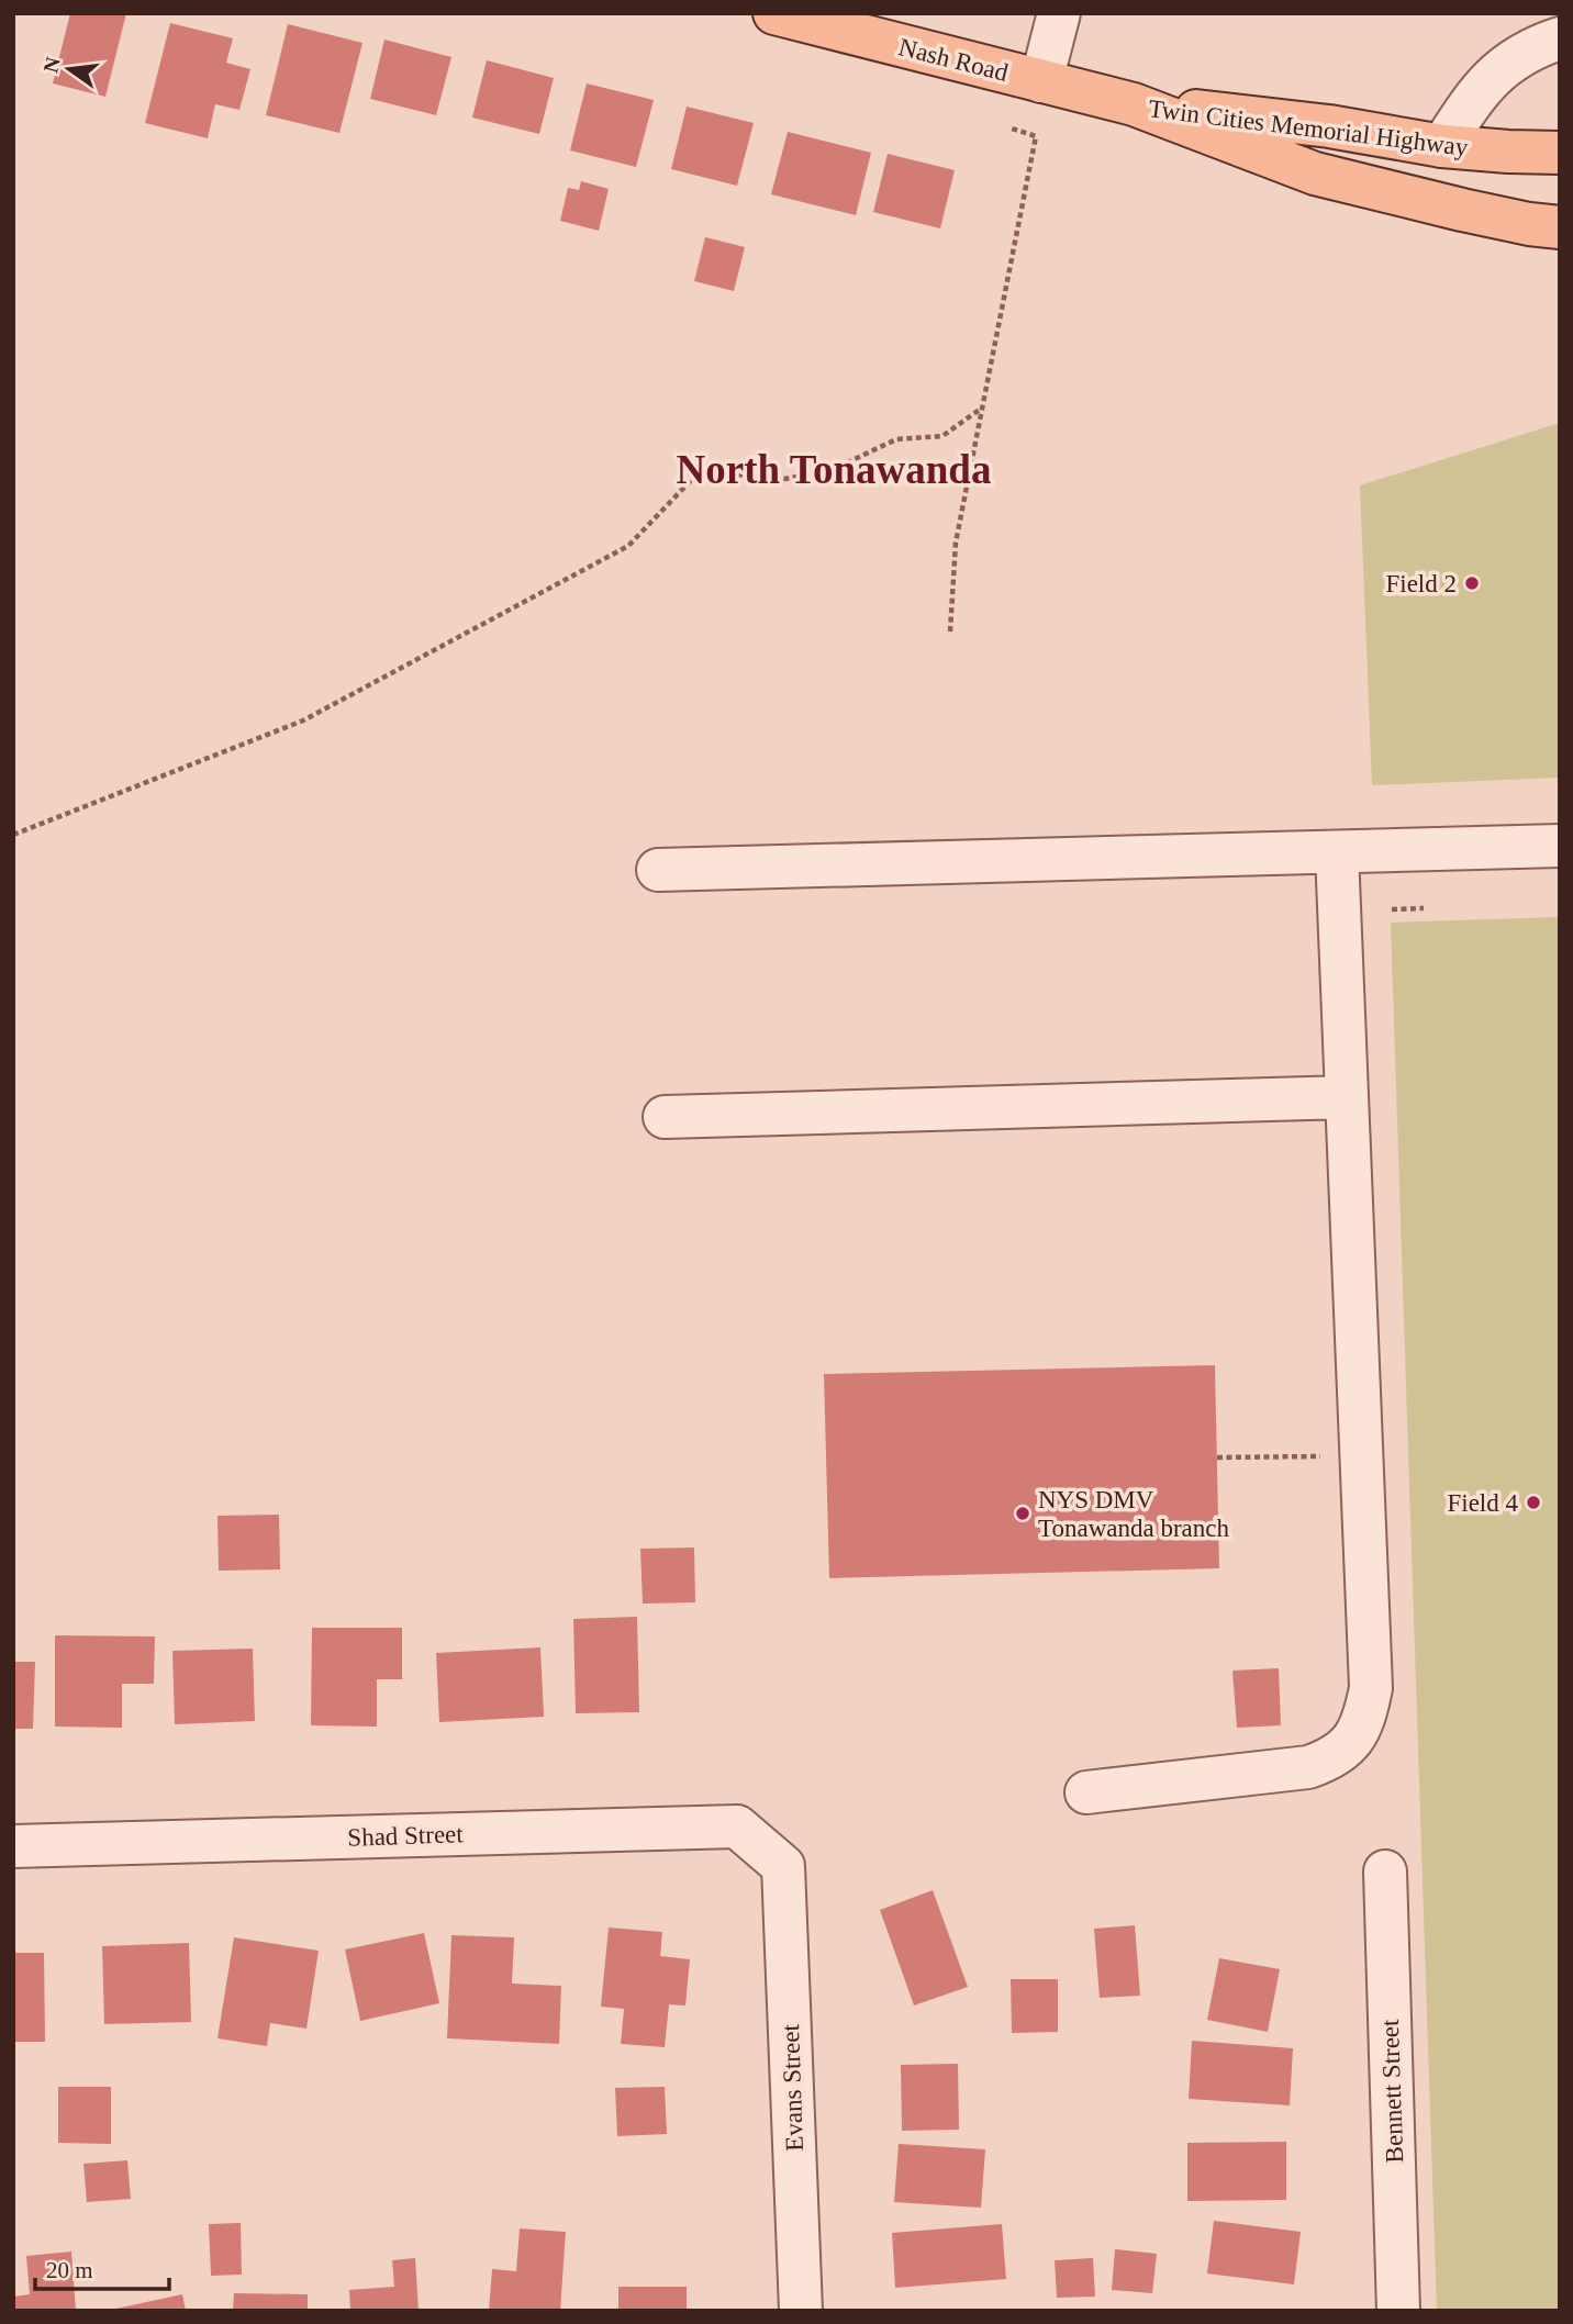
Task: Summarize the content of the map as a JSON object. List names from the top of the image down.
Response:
{
  "streets": {
    "main road": ["Nash Road", "Twin Cities Memorial Highway"],
    "street": ["Shad Street", "Evans Street", "Bennett Street"]
  },
  "crossings": [
    ["Nash Road", "Twin Cities Memorial Highway"],
    ["Shad Street", "Evans Street"]
  ],
  "districts": ["North Tonawanda"],
  "places": ["Field 2", "Field 4", "NYS DMV Tonawanda branch"],
  "scale_bar": "20 m",
  "north": "left"
}
